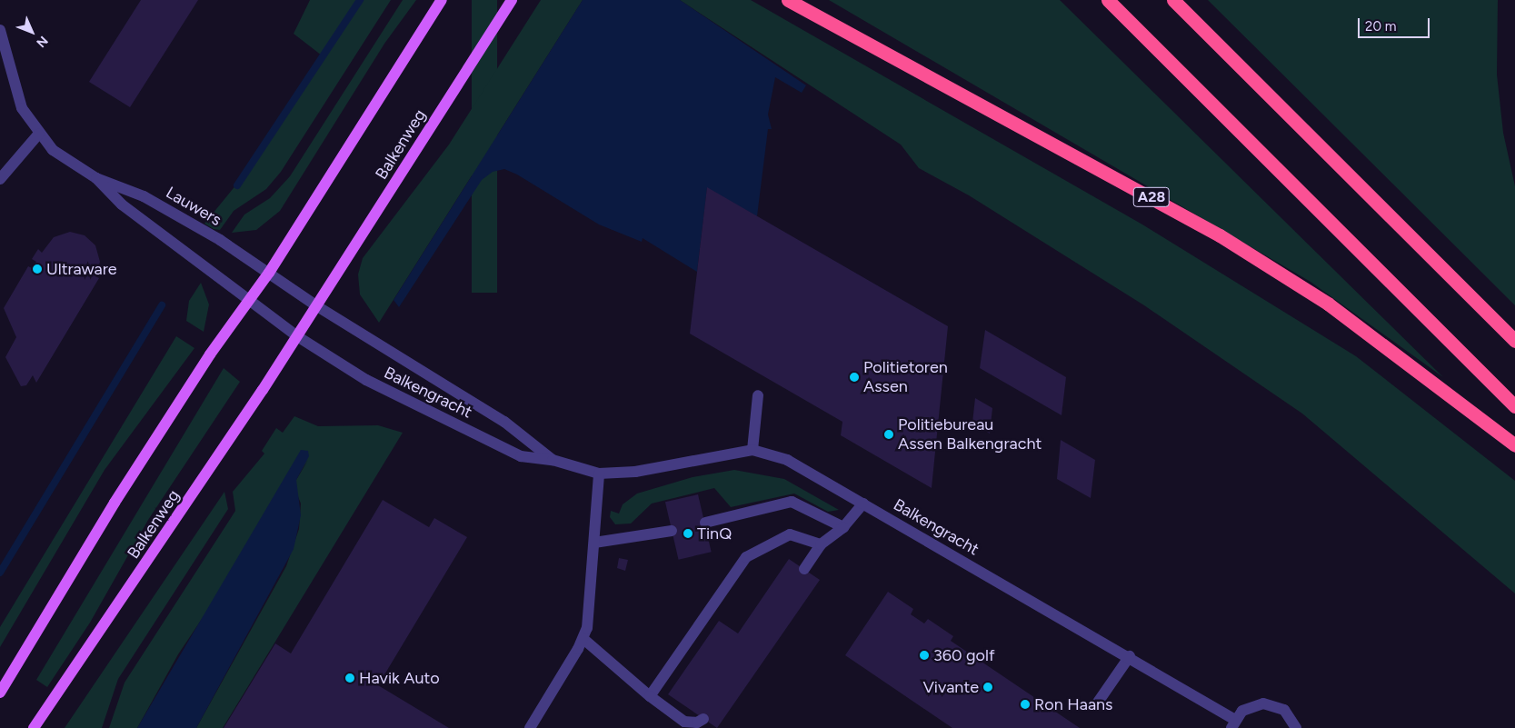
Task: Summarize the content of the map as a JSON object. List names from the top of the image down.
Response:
{
  "streets": {
    "highway": ["A28"],
    "main road": ["Balkenweg"],
    "street": ["Lauwers", "Balkengracht"]
  },
  "crossings": [
    ["Balkenweg", "Balkengracht"]
  ],
  "places": [
    "Ultraware",
    "Politietoren Assen",
    "Politiebureau Assen Balkengracht",
    "TinQ",
    "360 golf",
    "Havik Auto",
    "Vivante",
    "Ron Haans"
  ],
  "scale_bar": "20 m",
  "north": "bottom right"
}
